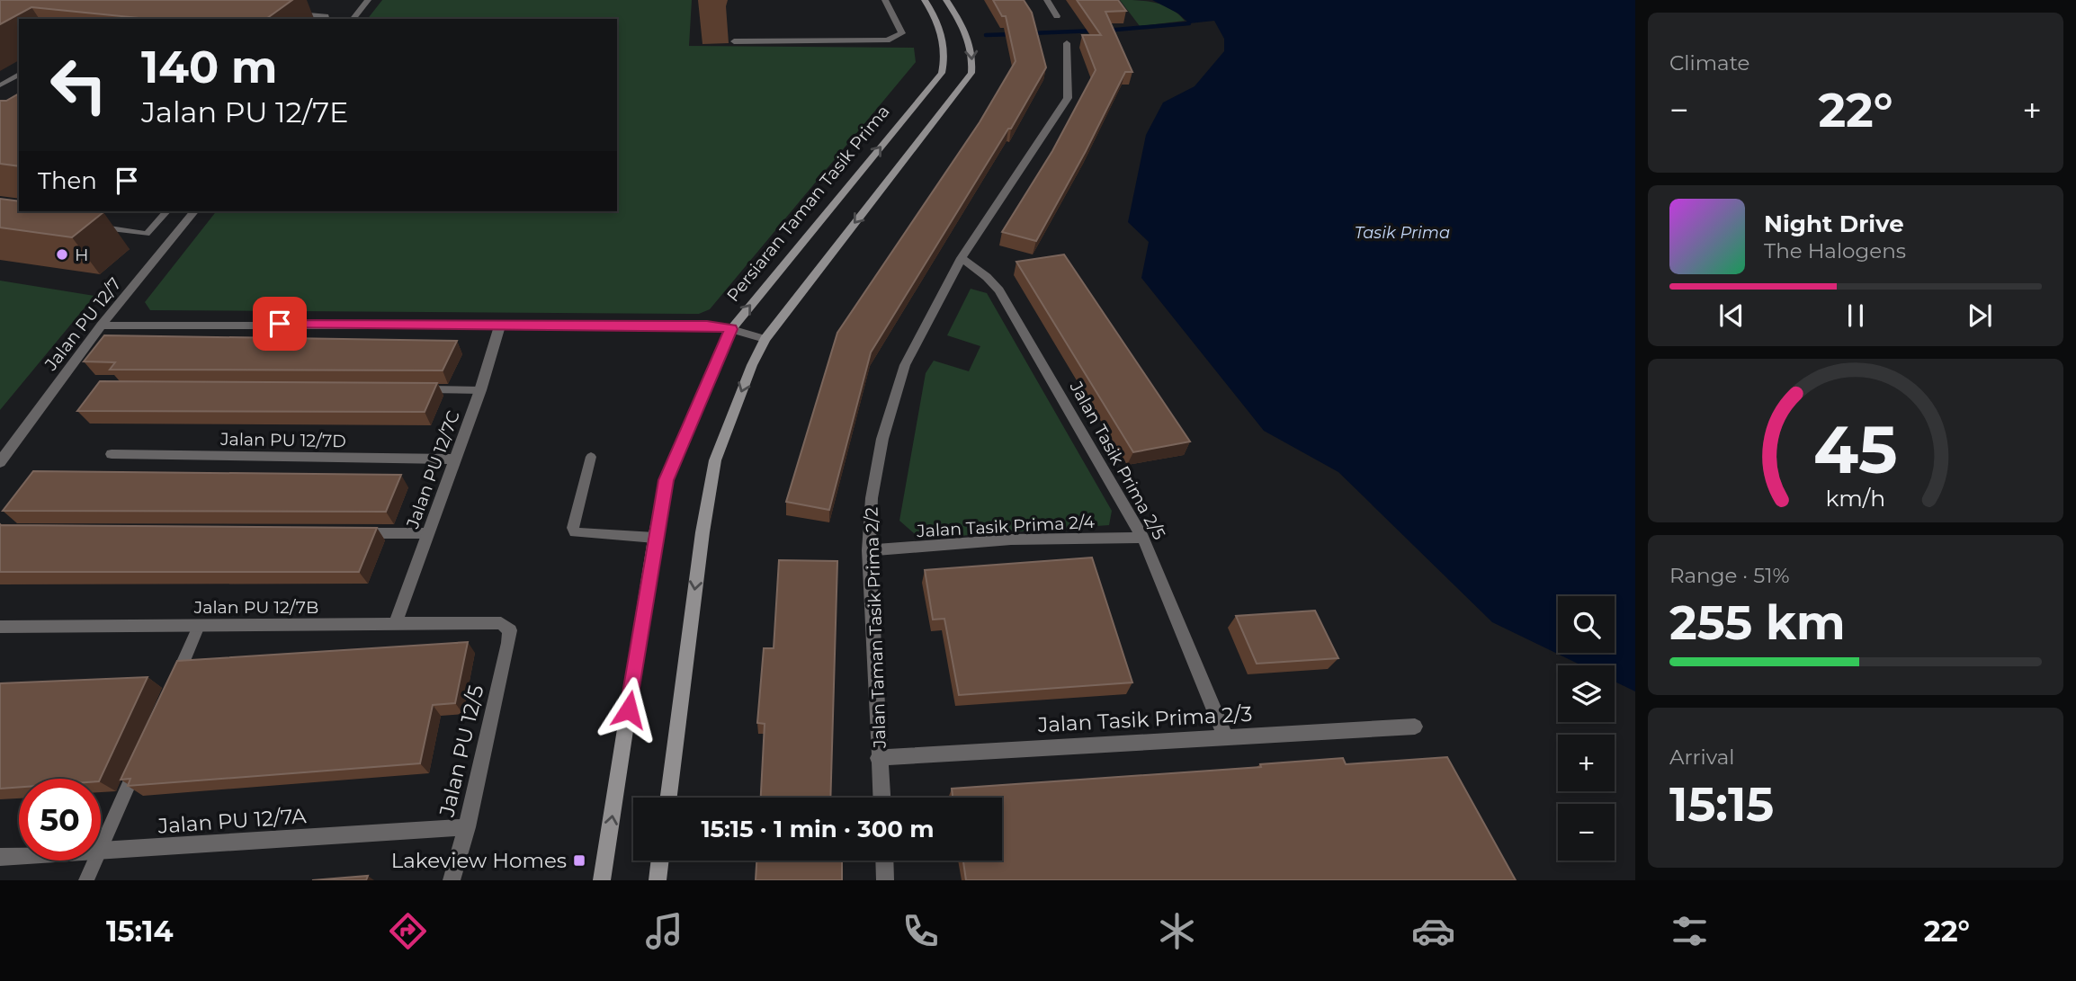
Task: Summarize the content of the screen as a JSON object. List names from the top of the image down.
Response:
{
  "streets": {
    "main road": ["Persiaran Taman Tasik Prima"],
    "street": [
      "Jalan PU 12/7",
      "Jalan PU 12/7D",
      "Jalan Tasik Prima 2/5",
      "Jalan PU 12/7C",
      "Jalan Tasik Prima 2/4",
      "Jalan PU 12/7B",
      "Jalan Taman Tasik Prima 2/2",
      "Jalan Tasik Prima 2/3",
      "Jalan PU 12/5",
      "Jalan PU 12/7A"
    ]
  },
  "crossings": [
    ["Jalan PU 12/7D", "Jalan PU 12/7C"],
    ["Jalan Tasik Prima 2/5", "Jalan Tasik Prima 2/4"],
    ["Jalan Tasik Prima 2/5", "Jalan Taman Tasik Prima 2/2"],
    ["Jalan Tasik Prima 2/5", "Jalan Tasik Prima 2/3"],
    ["Jalan PU 12/7C", "Jalan PU 12/7B"],
    ["Jalan Tasik Prima 2/4", "Jalan Taman Tasik Prima 2/2"],
    ["Jalan PU 12/7B", "Jalan PU 12/5"],
    ["Jalan Taman Tasik Prima 2/2", "Jalan Tasik Prima 2/3"],
    ["Jalan PU 12/5", "Jalan PU 12/7A"]
  ],
  "water": ["Tasik Prima"],
  "places": {
    "other": ["H"],
    "transit": ["Lakeview Homes"]
  },
  "page": {
    "tile": [
      "Climate",
      ["Range · 51%", "255 km"],
      ["Arrival", "15:15"]
    ],
    "turn": ["140 m", "Jalan PU 12/7E"],
    "heat": ["−", "22°", "+"],
    "then": "Then",
    "song": ["Night Drive", "The Halogens"],
    "map_buttons": ["+", "−"],
    "limit": "50",
    "trip": "15:15 · 1 min · 300 m",
    "tabs": ["15:14", "22°"],
    "gauge": ["45", "km/h"]
  }
}
